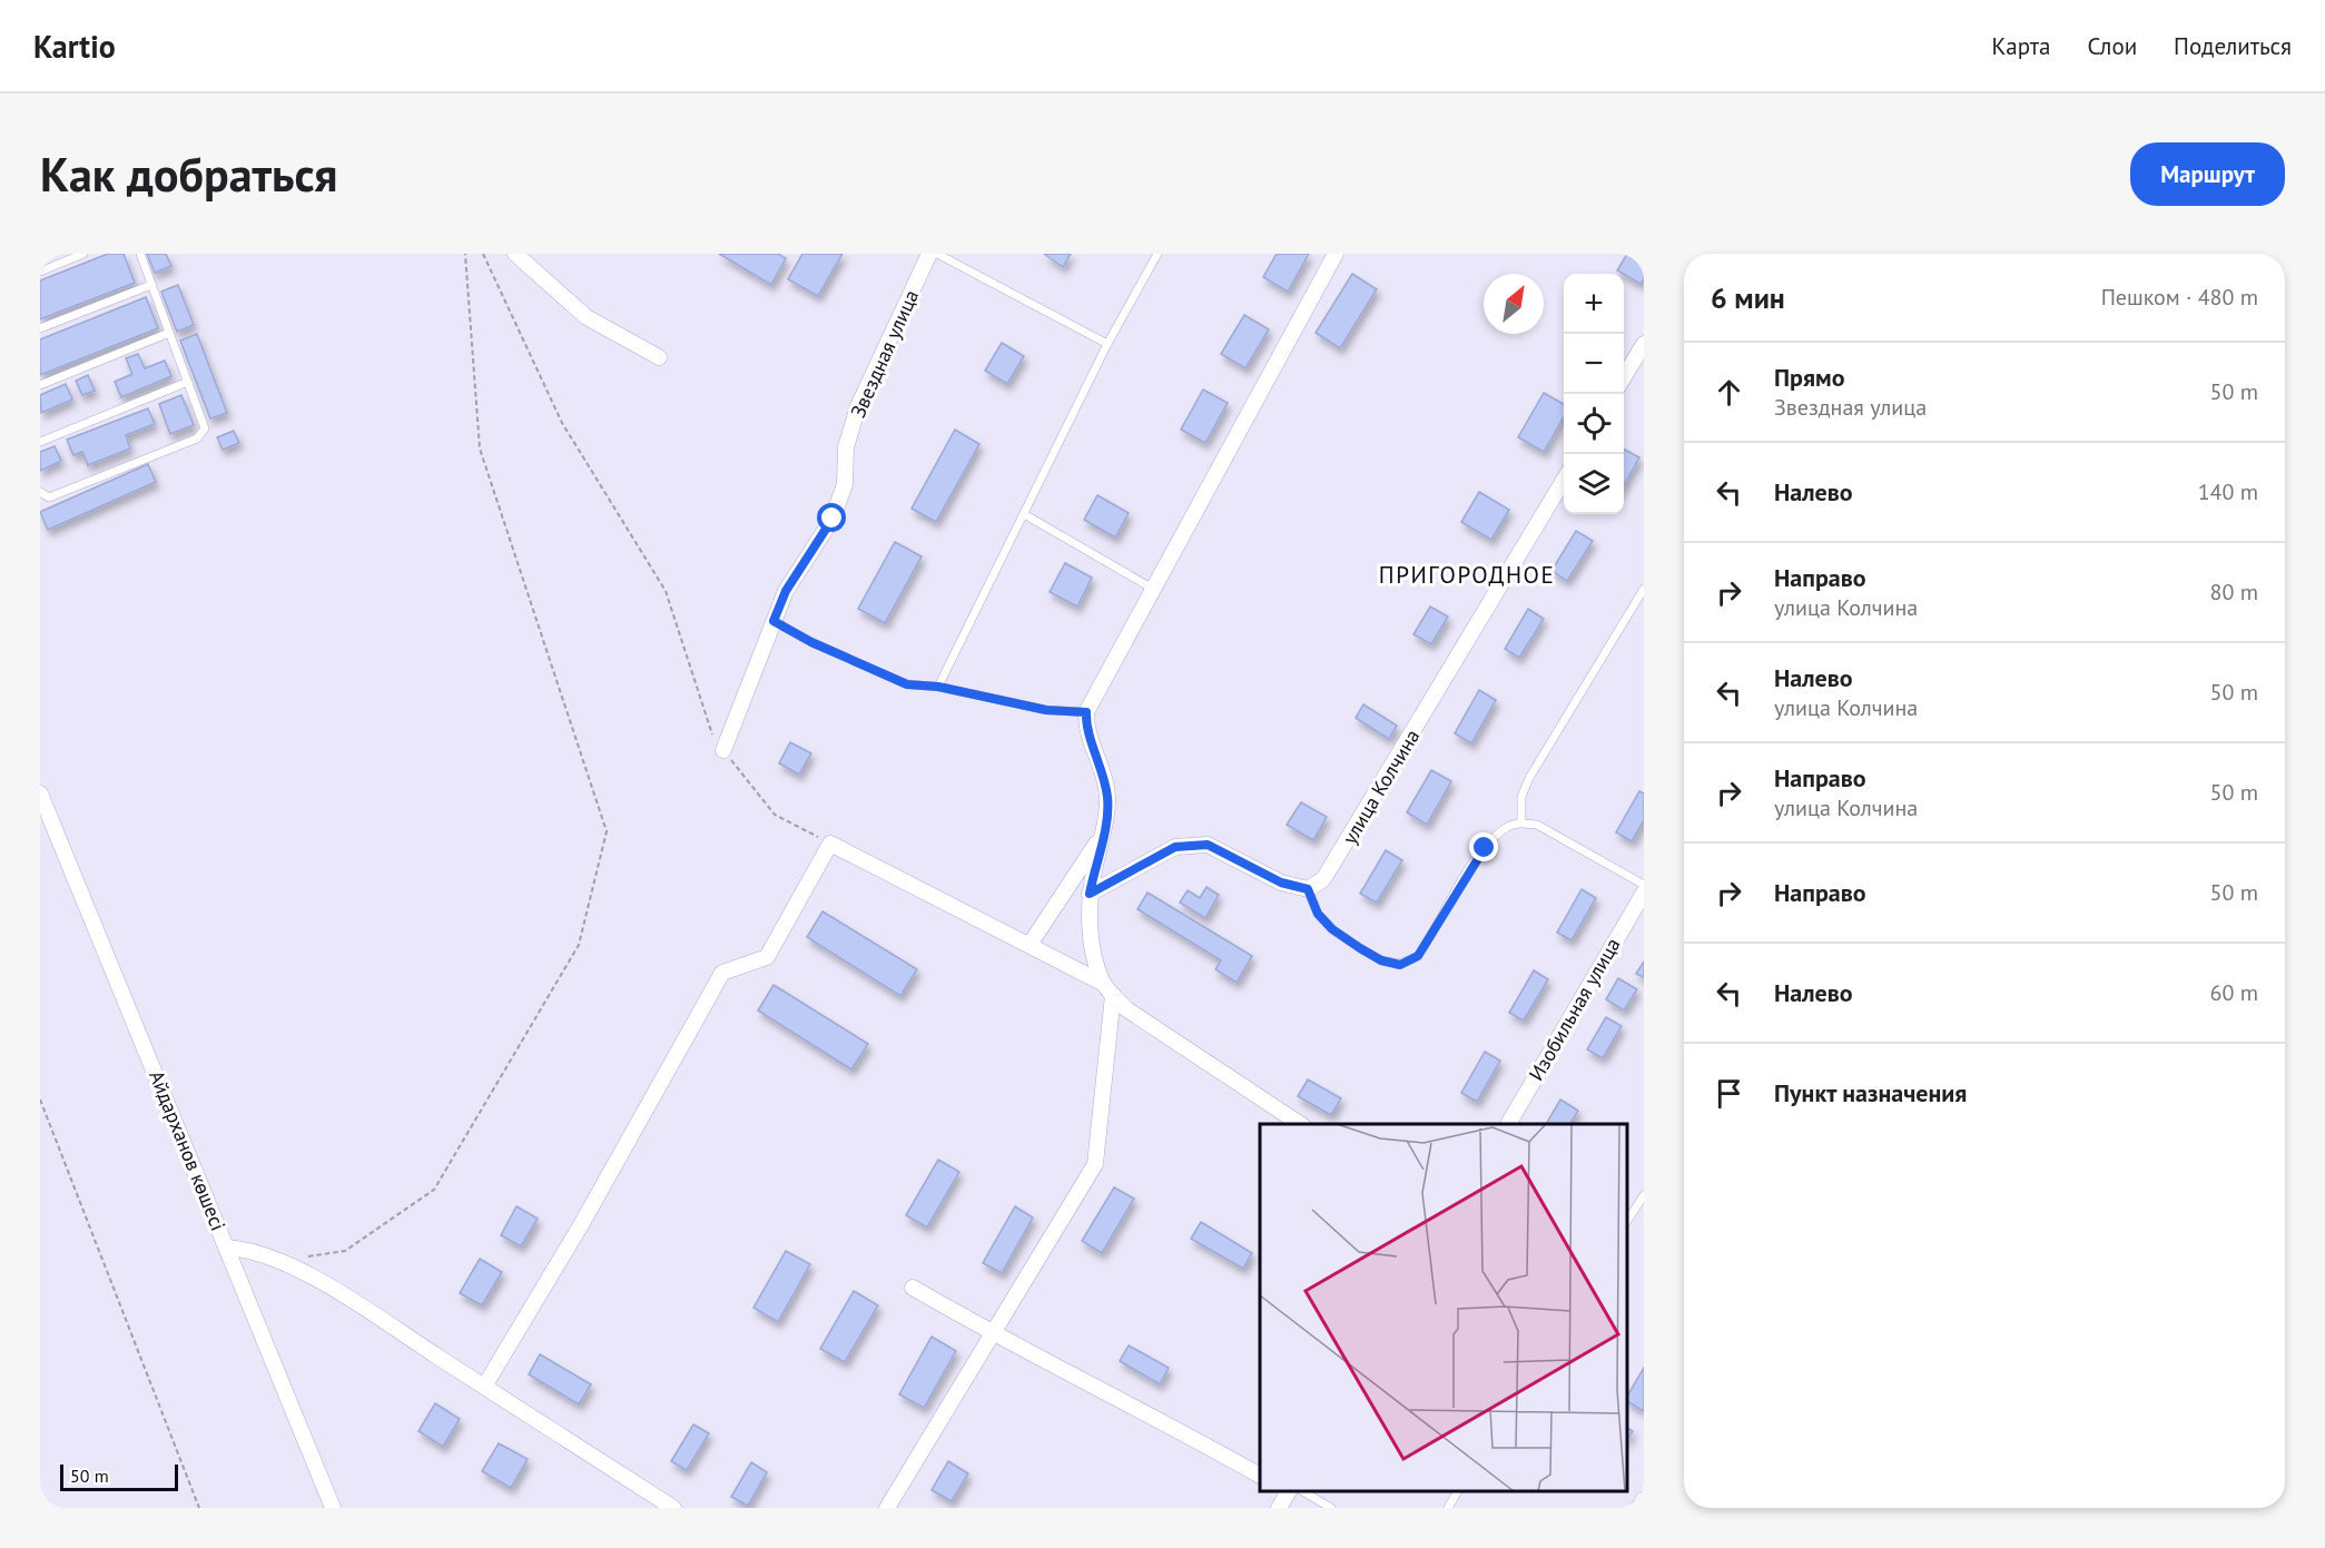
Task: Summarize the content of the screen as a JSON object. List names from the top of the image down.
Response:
{
  "streets": {
    "street": [
      "Звездная улица",
      "улица Колчина",
      "Изобильная улица",
      "Айдарханов көшесі"
    ]
  },
  "districts": ["ПРИГОРОДНОЕ"],
  "scale_bar": "50 m",
  "north": "top right",
  "page": {
    "header": "Kartio",
    "nav": ["Карта", "Слои", "Поделиться"],
    "buttons": "Маршрут",
    "title": "Как добраться",
    "heading": ["6 мин", "Пешком · 480 m"],
    "map_buttons": ["+", "−"],
    "list": [
      ["Прямо", "Звездная улица", "50 m"],
      ["Налево", "140 m"],
      ["Направо", "улица Колчина", "80 m"],
      ["Налево", "улица Колчина", "50 m"],
      ["Направо", "улица Колчина", "50 m"],
      ["Направо", "50 m"],
      ["Налево", "60 m"],
      "Пункт назначения"
    ],
    "scale": "50 m"
  }
}
